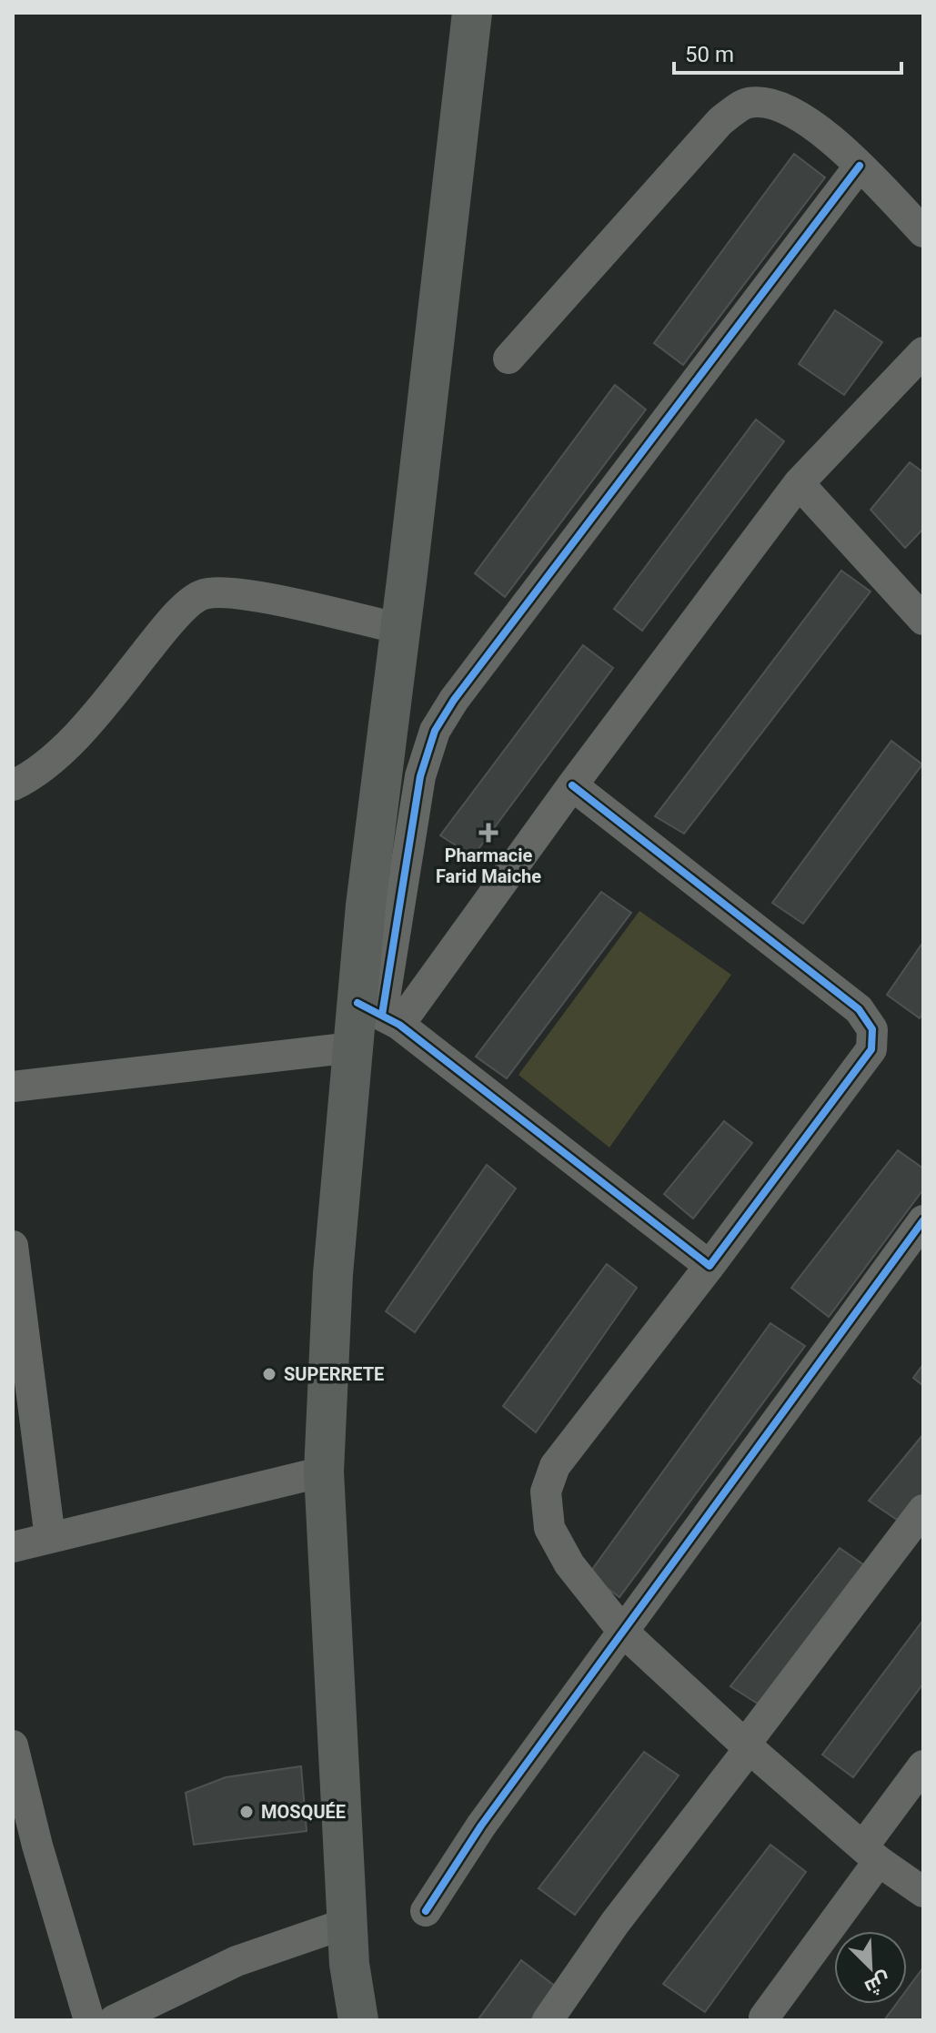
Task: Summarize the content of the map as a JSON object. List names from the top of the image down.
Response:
{
  "places": {
    "health": ["Pharmacie Farid Maiche"],
    "other": ["SUPERRETE", "MOSQUÉE"]
  },
  "scale_bar": "50 m",
  "north": "bottom right"
}
